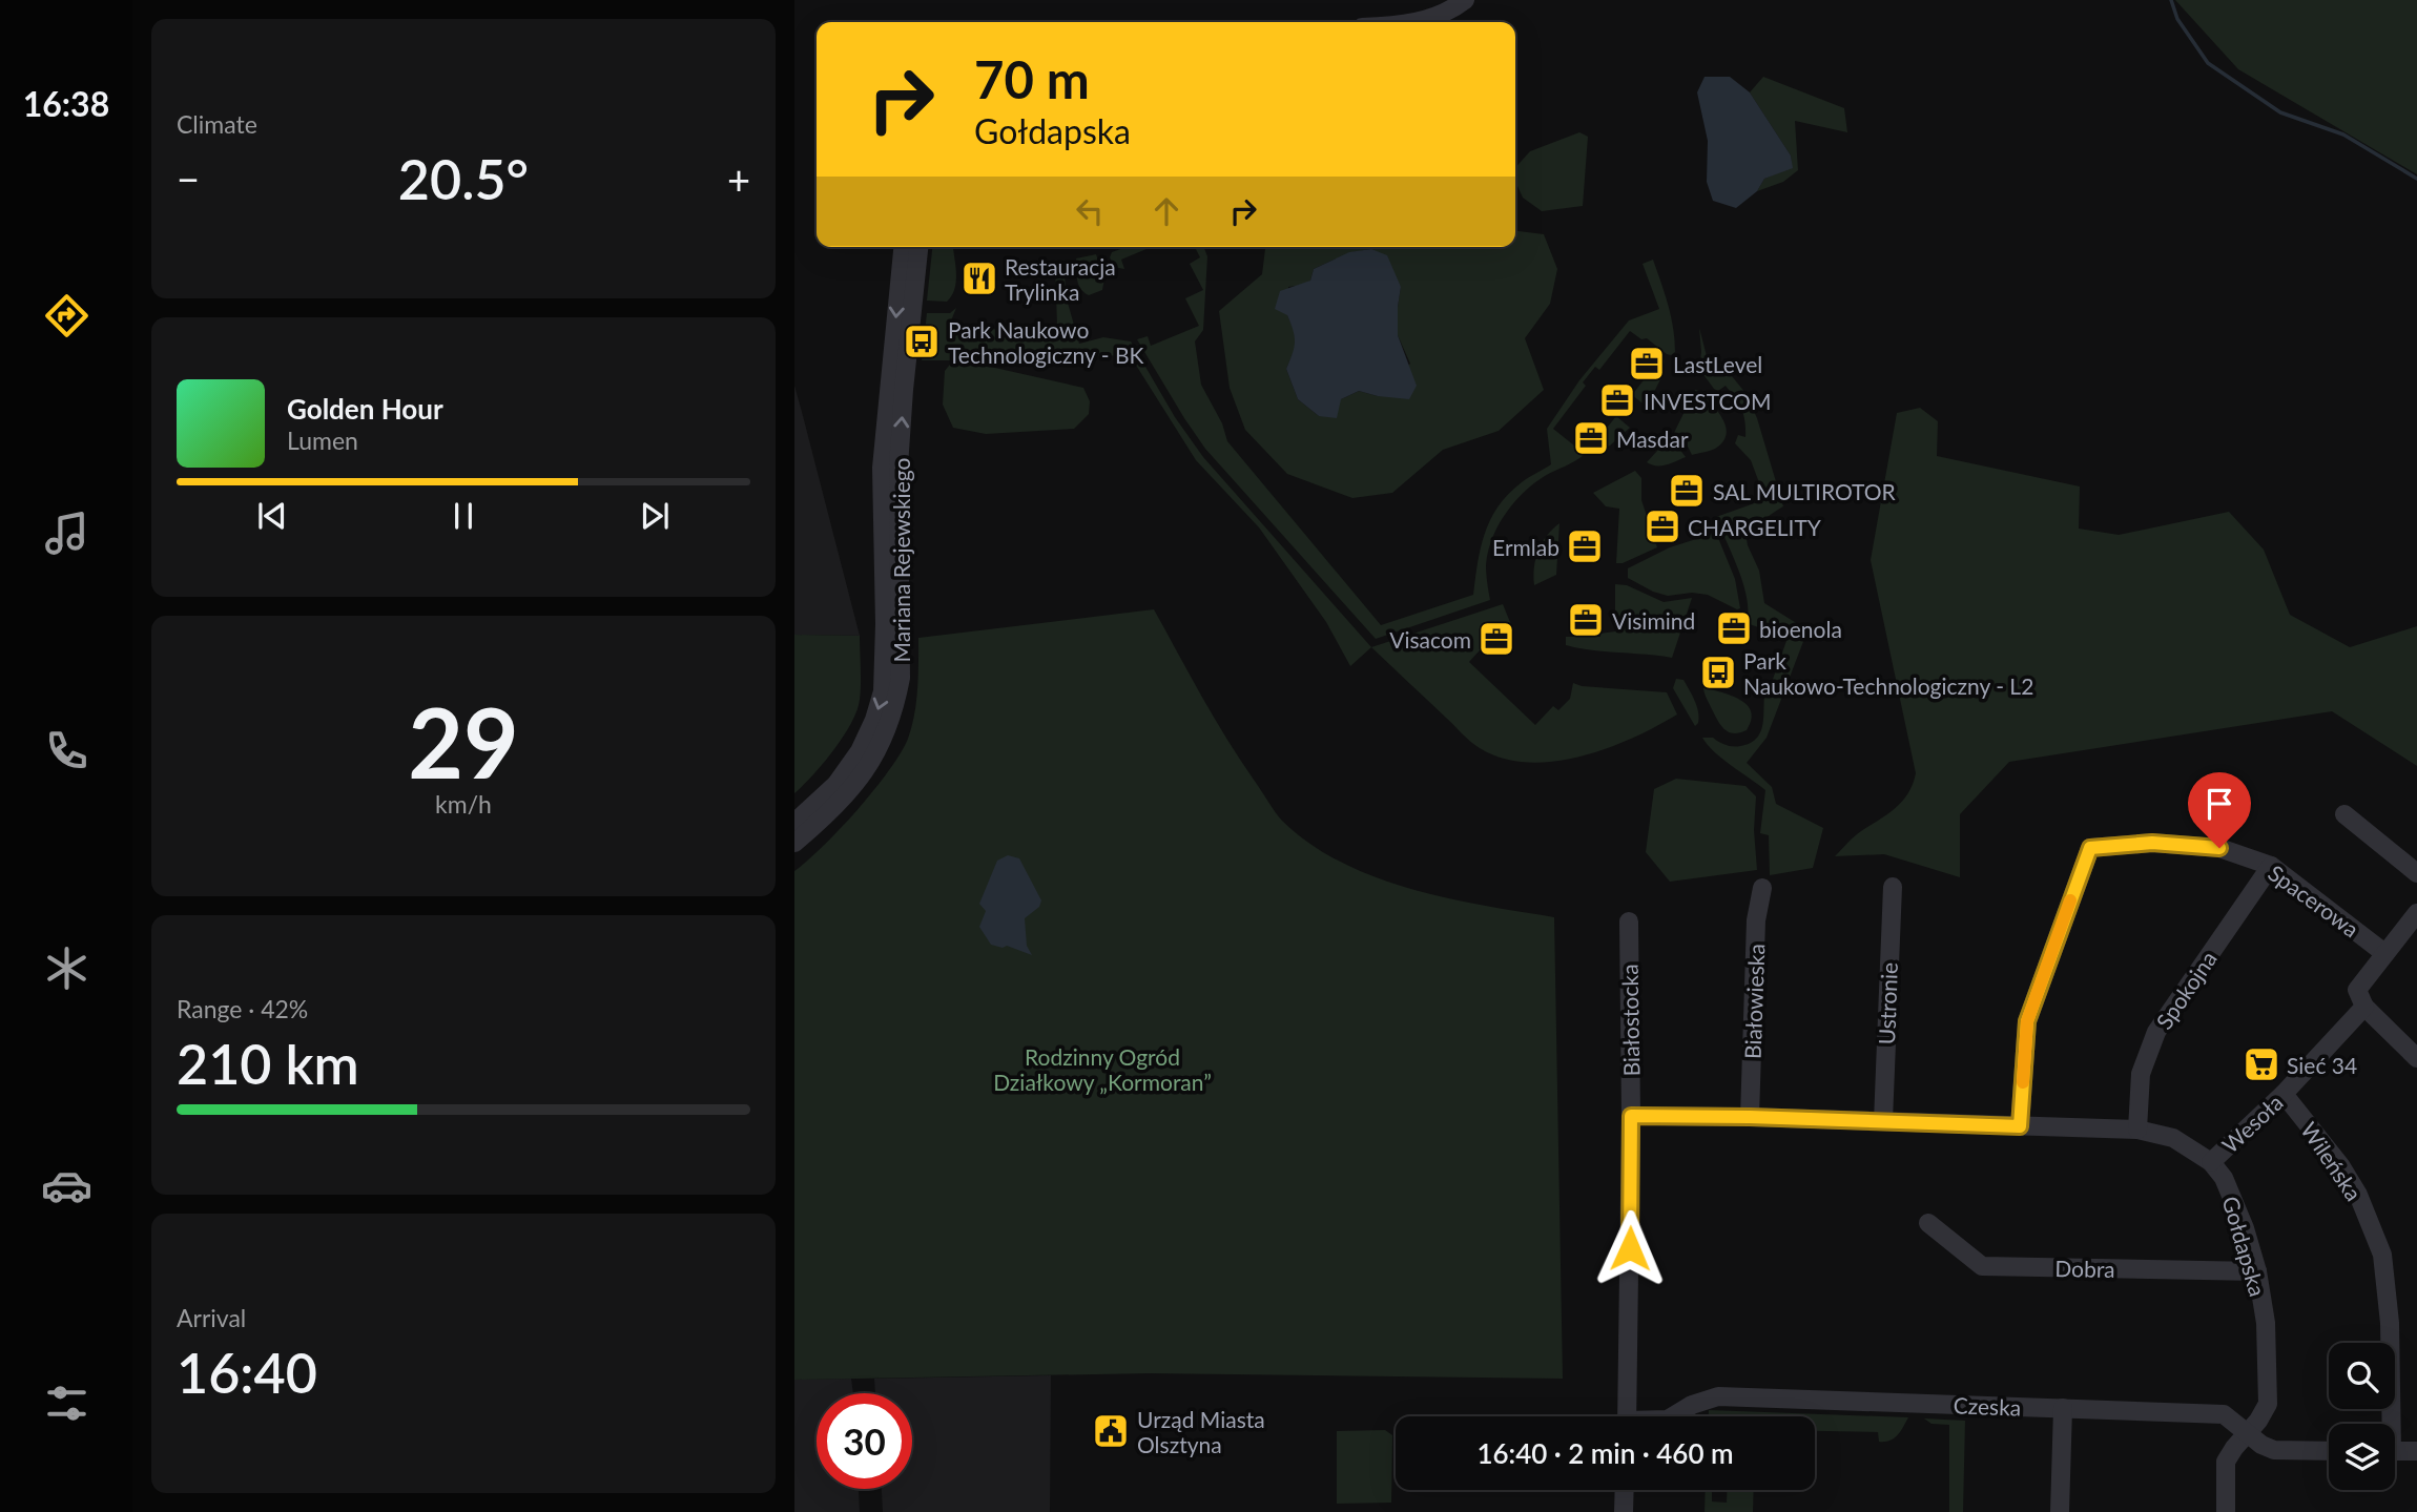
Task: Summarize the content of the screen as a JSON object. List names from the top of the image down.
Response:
{
  "streets": {
    "street": [
      "Mariana Rejewskiego",
      "Spacerowa",
      "Spokojna",
      "Białowieska",
      "Ustronie",
      "Białostocka",
      "Wesoła",
      "Wileńska",
      "Gołdapska",
      "Dobra",
      "Czeska"
    ]
  },
  "crossings": [
    ["Spacerowa", "Spokojna"],
    ["Spacerowa", "Gołdapska"],
    ["Spokojna", "Gołdapska"],
    ["Białowieska", "Gołdapska"],
    ["Ustronie", "Gołdapska"],
    ["Białostocka", "Gołdapska"],
    ["Wesoła", "Wileńska"],
    ["Wesoła", "Gołdapska"],
    ["Gołdapska", "Dobra"],
    ["Gołdapska", "Czeska"]
  ],
  "parks": ["Rodzinny Ogród Działkowy „Kormoran”"],
  "places": {
    "restaurant": ["Restauracja Trylinka"],
    "bus stop": ["Park Naukowo Technologiczny - BK", "Park Naukowo-Technologiczny - L2"],
    "office": [
      "LastLevel",
      "INVESTCOM",
      "Masdar",
      "SAL MULTIROTOR",
      "CHARGELITY",
      "Ermlab",
      "Visimind",
      "bioenola",
      "Visacom"
    ],
    "supermarket": ["Sieć 34"],
    "public building": ["Urząd Miasta Olsztyna"]
  },
  "page": {
    "tabs": "16:38",
    "tile": [
      "Climate",
      ["29", "km/h"],
      ["Range · 42%", "210 km"],
      ["Arrival", "16:40"]
    ],
    "turn": ["70 m", "Gołdapska"],
    "heat": ["−", "20.5°", "+"],
    "song": ["Golden Hour", "Lumen"],
    "limit": "30",
    "trip": "16:40 · 2 min · 460 m"
  }
}
